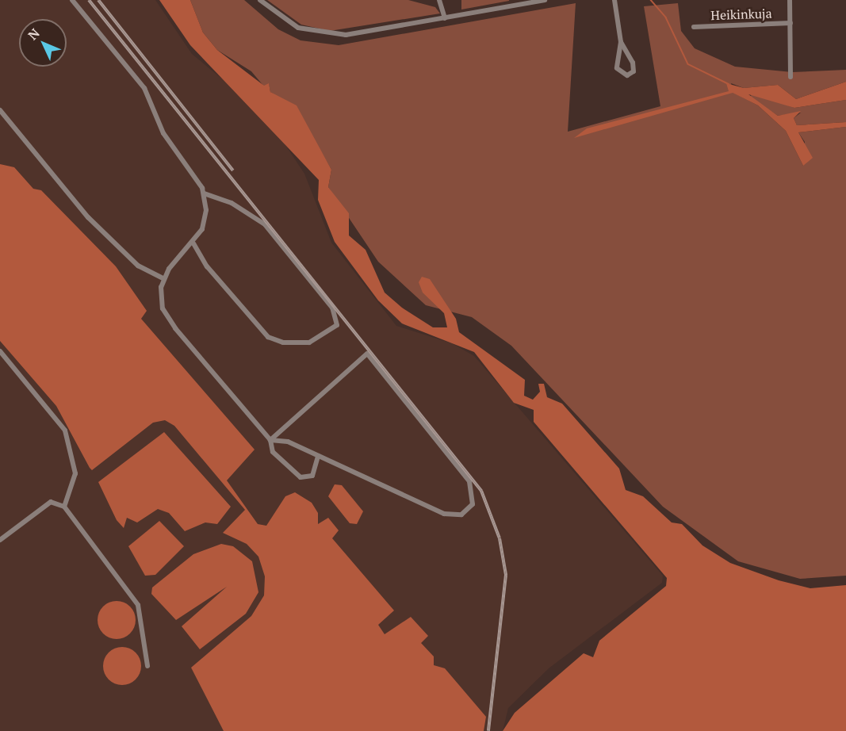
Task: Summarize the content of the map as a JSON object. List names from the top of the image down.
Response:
{
  "streets": {
    "street": ["Heikinkuja"]
  },
  "north": "top left"
}
